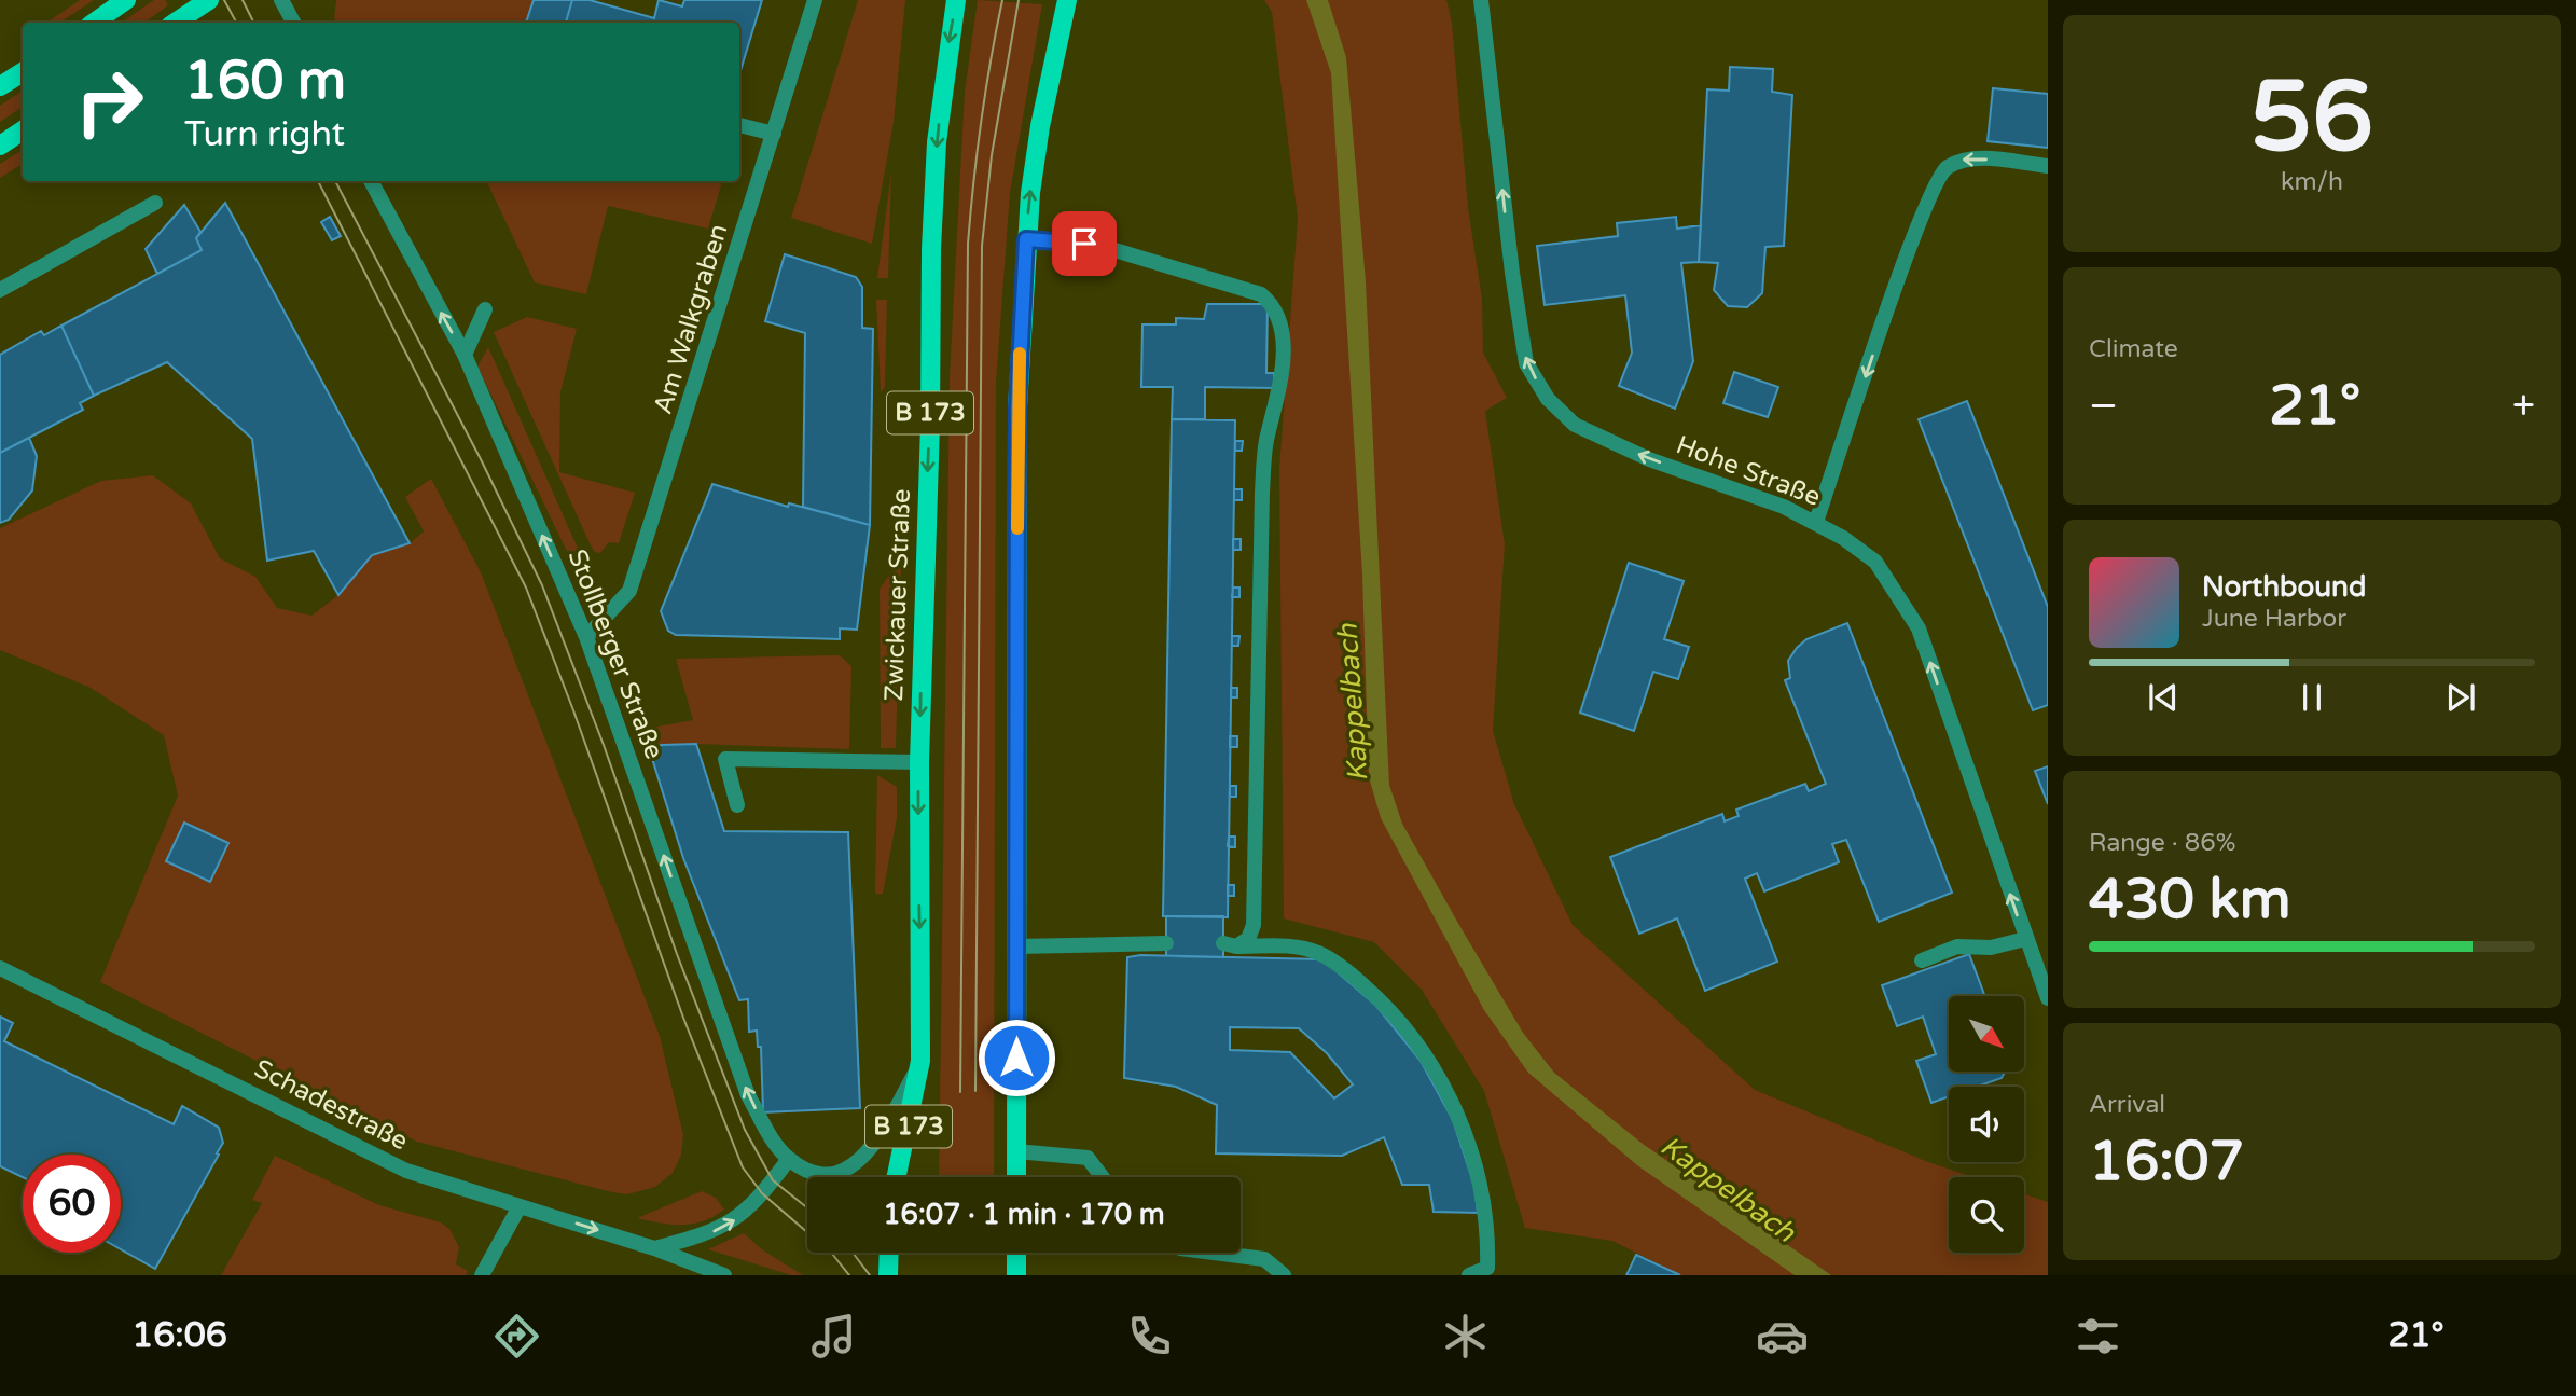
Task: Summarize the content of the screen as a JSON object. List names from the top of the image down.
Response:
{
  "streets": {
    "main road": ["B 173", "Zwickauer Straße"],
    "street": [
      "Am Walkgraben",
      "Hohe Straße",
      "Stollberger Straße",
      "Schadestraße"
    ]
  },
  "crossings": [
    ["Am Walkgraben", "Stollberger Straße"]
  ],
  "one_way": ["Hohe Straße", "Stollberger Straße"],
  "water": ["Kappelbach"],
  "north": "bottom right",
  "page": {
    "tile": [
      ["56", "km/h"],
      "Climate",
      ["Range · 86%", "430 km"],
      ["Arrival", "16:07"]
    ],
    "turn": ["160 m", "Turn right"],
    "heat": ["−", "21°", "+"],
    "song": ["Northbound", "June Harbor"],
    "limit": "60",
    "trip": "16:07 · 1 min · 170 m",
    "tabs": ["16:06", "21°"]
  }
}
